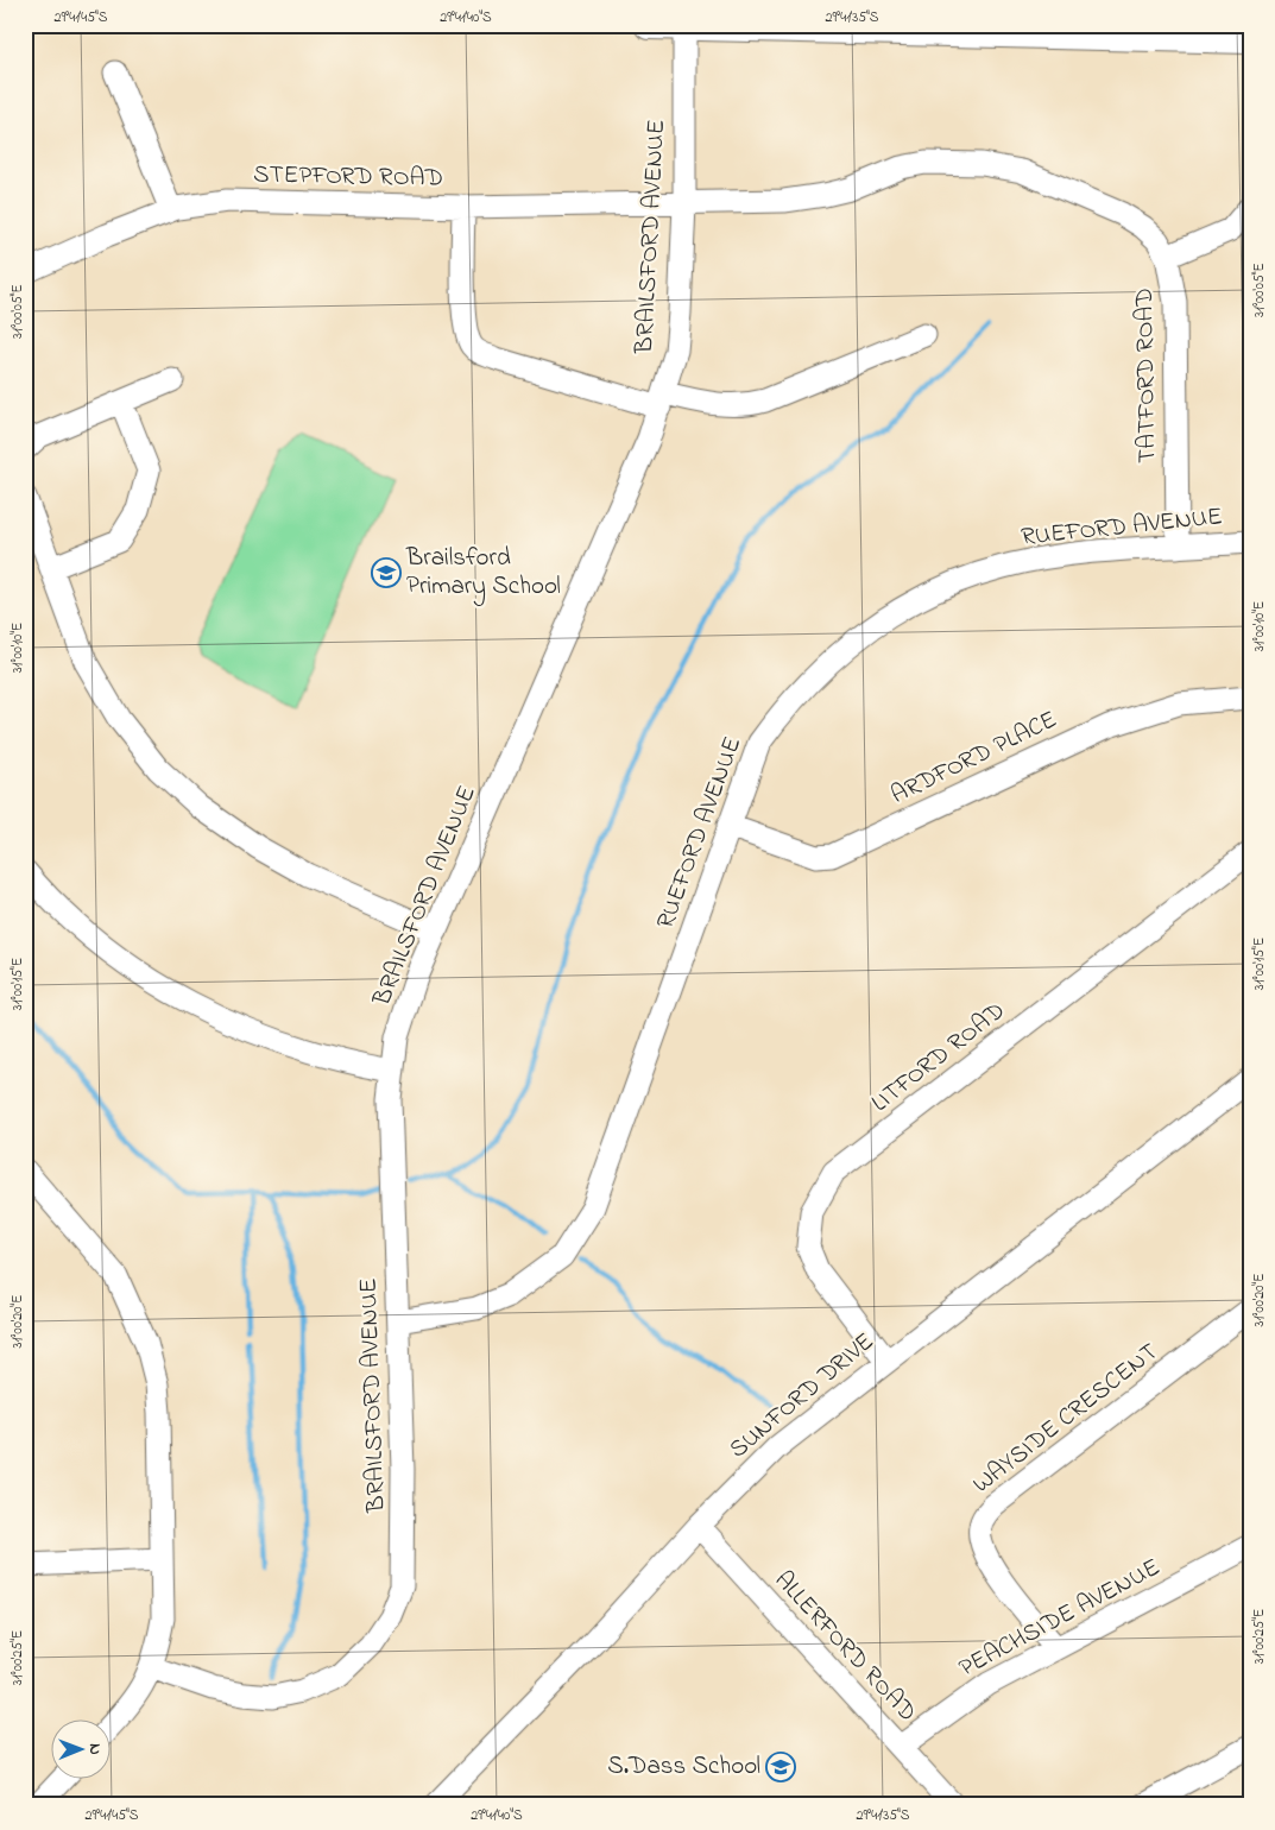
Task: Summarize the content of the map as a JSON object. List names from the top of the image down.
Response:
{
  "streets": {
    "street": [
      "STEPFORD ROAD",
      "BRAILSFORD AVENUE",
      "TATFORD ROAD",
      "RUEFORD AVENUE",
      "ARDFORD PLACE",
      "LITFORD ROAD",
      "SUNFORD DRIVE",
      "WAYSIDE CRESCENT",
      "PEACHSIDE AVENUE",
      "ALLERFORD ROAD"
    ]
  },
  "crossings": [
    ["STEPFORD ROAD", "BRAILSFORD AVENUE"],
    ["STEPFORD ROAD", "TATFORD ROAD"],
    ["BRAILSFORD AVENUE", "TATFORD ROAD"],
    ["BRAILSFORD AVENUE", "RUEFORD AVENUE"],
    ["TATFORD ROAD", "RUEFORD AVENUE"],
    ["RUEFORD AVENUE", "ARDFORD PLACE"],
    ["LITFORD ROAD", "SUNFORD DRIVE"],
    ["SUNFORD DRIVE", "ALLERFORD ROAD"],
    ["WAYSIDE CRESCENT", "PEACHSIDE AVENUE"],
    ["PEACHSIDE AVENUE", "ALLERFORD ROAD"]
  ],
  "places": {
    "school or university": ["Brailsford Primary School", "S.Dass School"]
  },
  "north": "right",
  "coordinates": [
    "29°41'45\"S",
    "29°41'40\"S",
    "29°41'35\"S",
    "31°00'05\"E",
    "31°00'10\"E",
    "31°00'15\"E",
    "31°00'20\"E",
    "31°00'25\"E"
  ]
}
